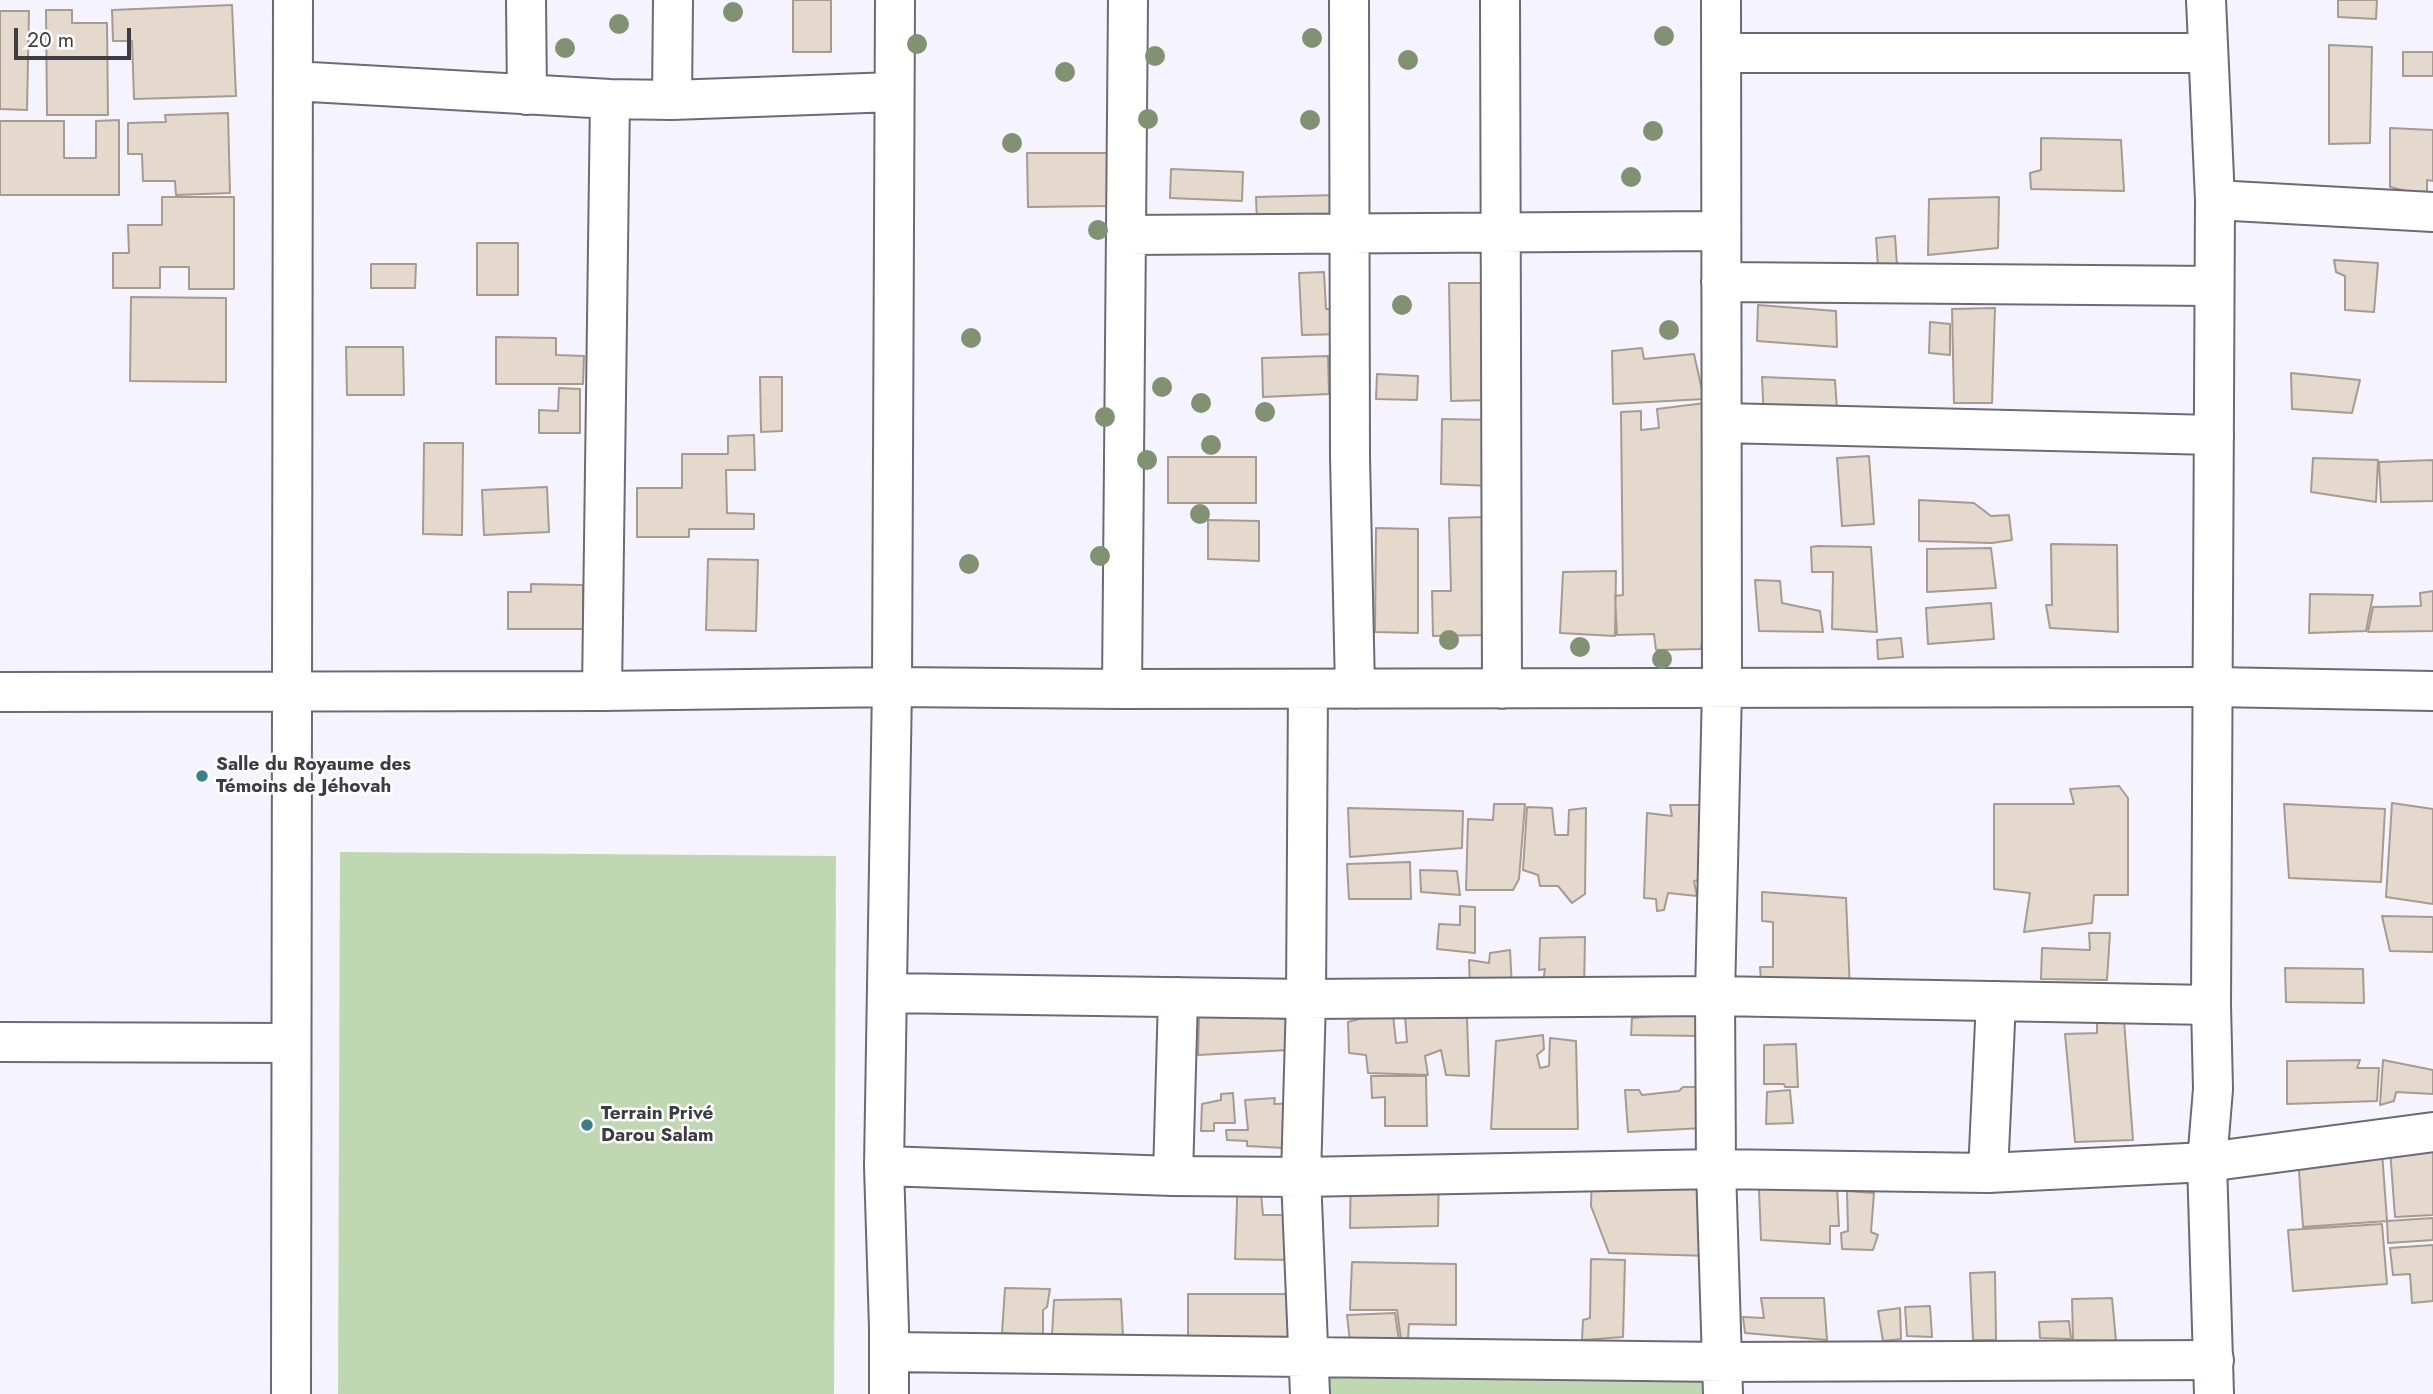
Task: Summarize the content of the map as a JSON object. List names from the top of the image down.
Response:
{
  "places": ["Salle du Royaume des Témoins de Jéhovah", "Terrain Privé Darou Salam"],
  "scale_bar": "20 m"
}
